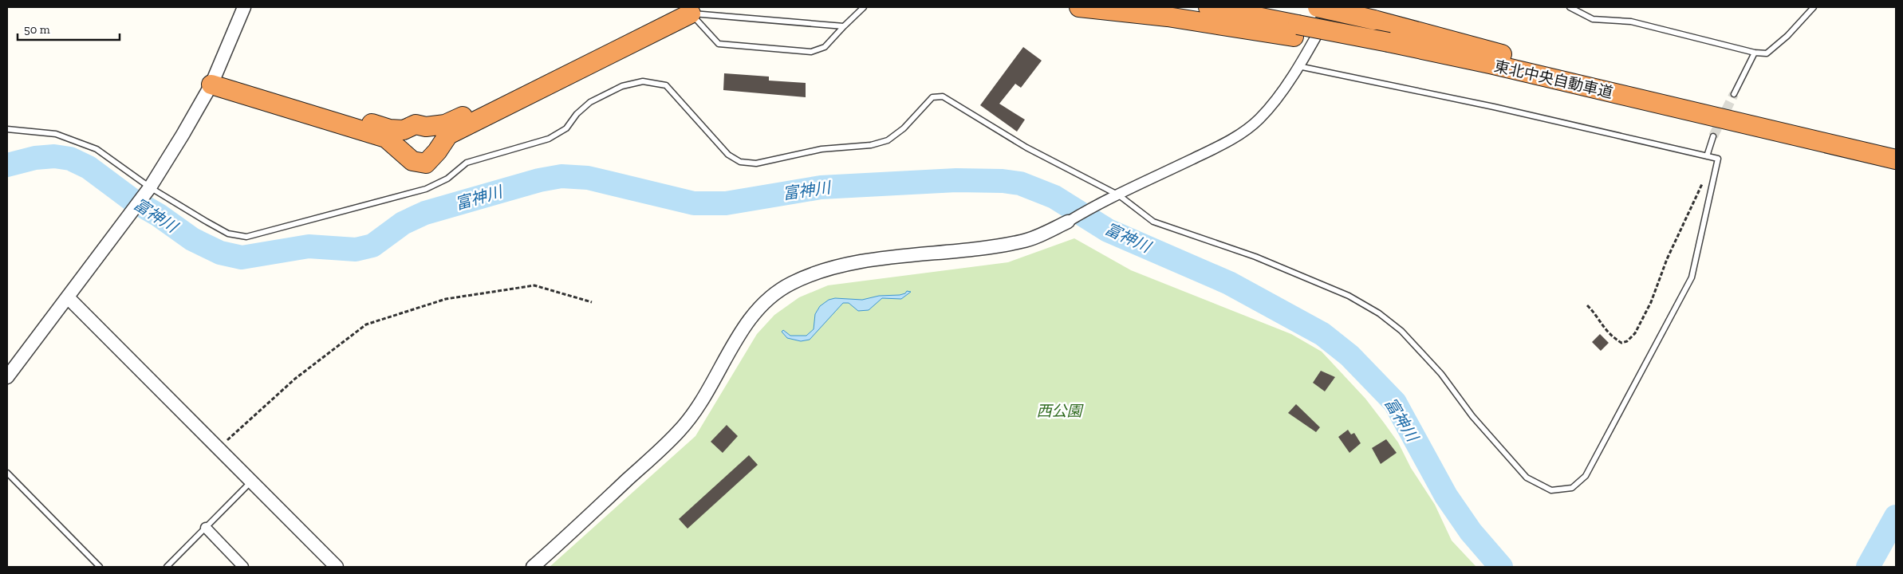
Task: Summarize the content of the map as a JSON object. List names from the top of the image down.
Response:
{
  "streets": {
    "highway": ["東北中央自動車道"]
  },
  "water": ["富神川"],
  "parks": ["西公園"],
  "scale_bar": "50 m"
}
